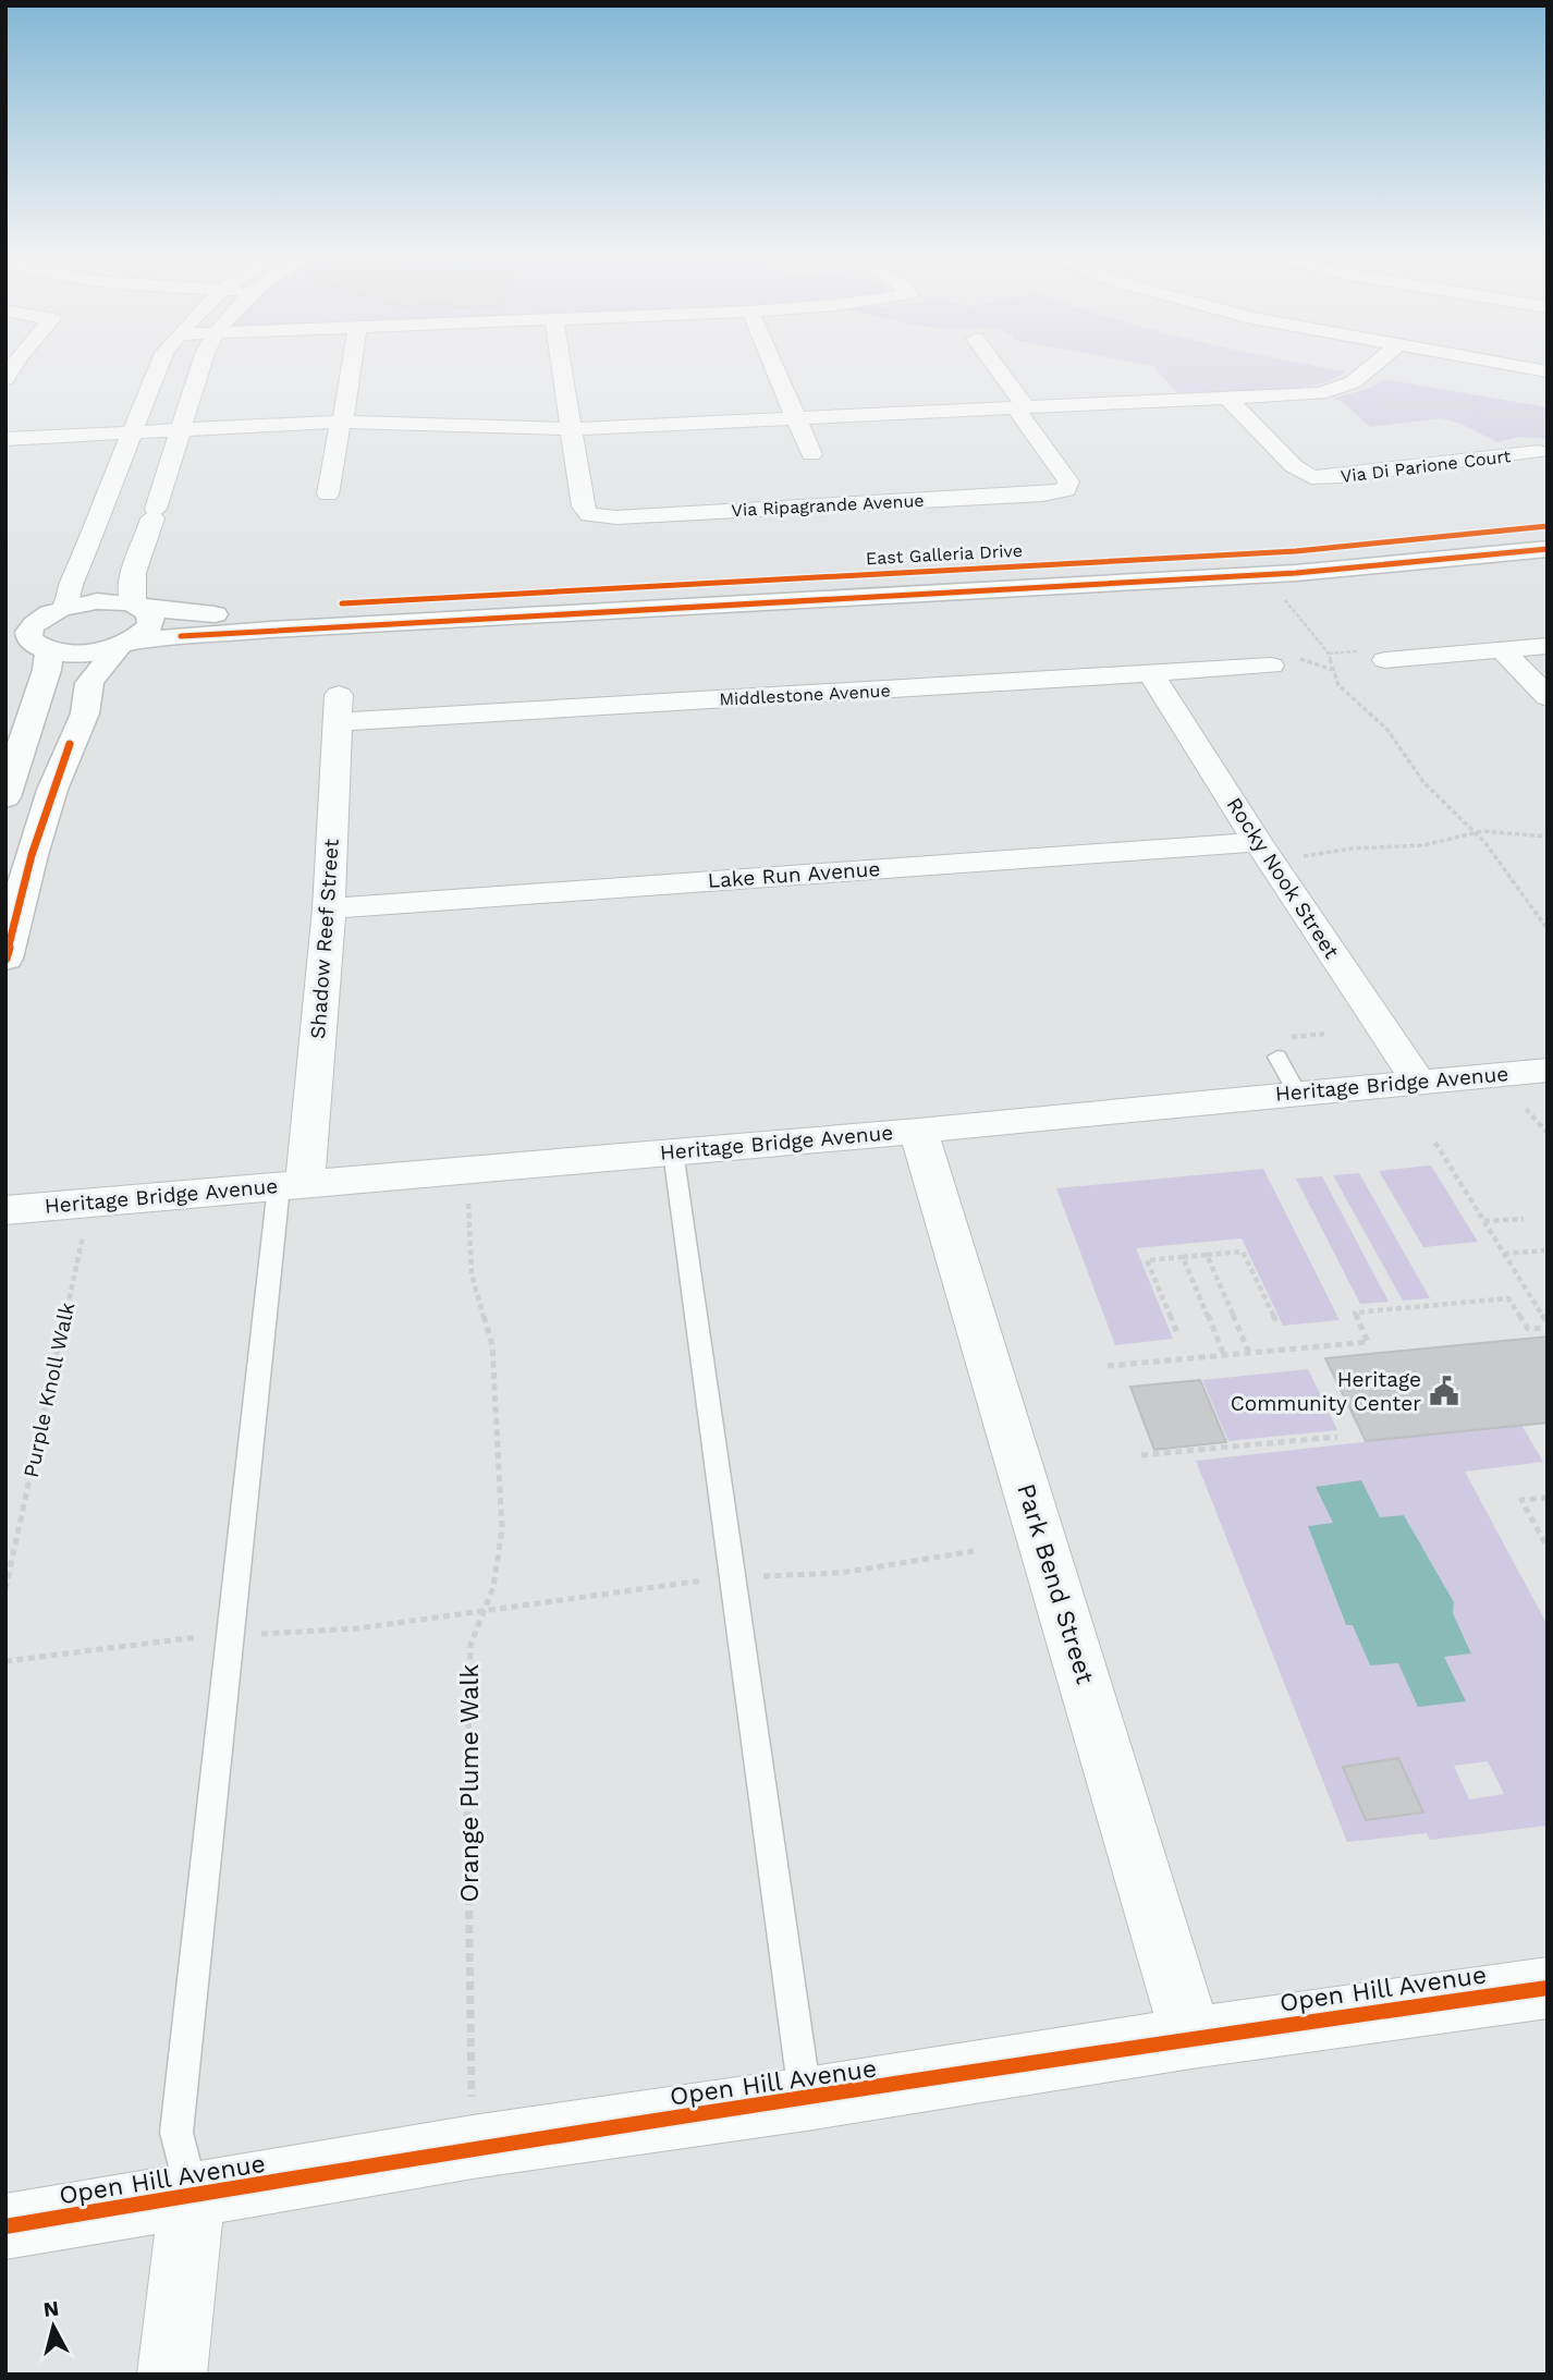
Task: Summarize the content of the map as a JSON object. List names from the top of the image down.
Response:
{
  "streets": {
    "main road": ["East Galleria Drive"],
    "street": [
      "Via Di Parione Court",
      "Via Ripagrande Avenue",
      "Middlestone Avenue",
      "Lake Run Avenue",
      "Rocky Nook Street",
      "Shadow Reef Street",
      "Heritage Bridge Avenue",
      "Park Bend Street",
      "Open Hill Avenue"
    ],
    "path": ["Purple Knoll Walk", "Orange Plume Walk"]
  },
  "crossings": [
    ["Middlestone Avenue", "Rocky Nook Street"],
    ["Middlestone Avenue", "Shadow Reef Street"],
    ["Lake Run Avenue", "Rocky Nook Street"],
    ["Lake Run Avenue", "Shadow Reef Street"],
    ["Rocky Nook Street", "Heritage Bridge Avenue"],
    ["Shadow Reef Street", "Heritage Bridge Avenue"],
    ["Heritage Bridge Avenue", "Park Bend Street"],
    ["Park Bend Street", "Open Hill Avenue"],
    ["Orange Plume Walk", "Open Hill Avenue"]
  ],
  "places": {
    "public building": ["Heritage Community Center"]
  },
  "north": "top"
}
